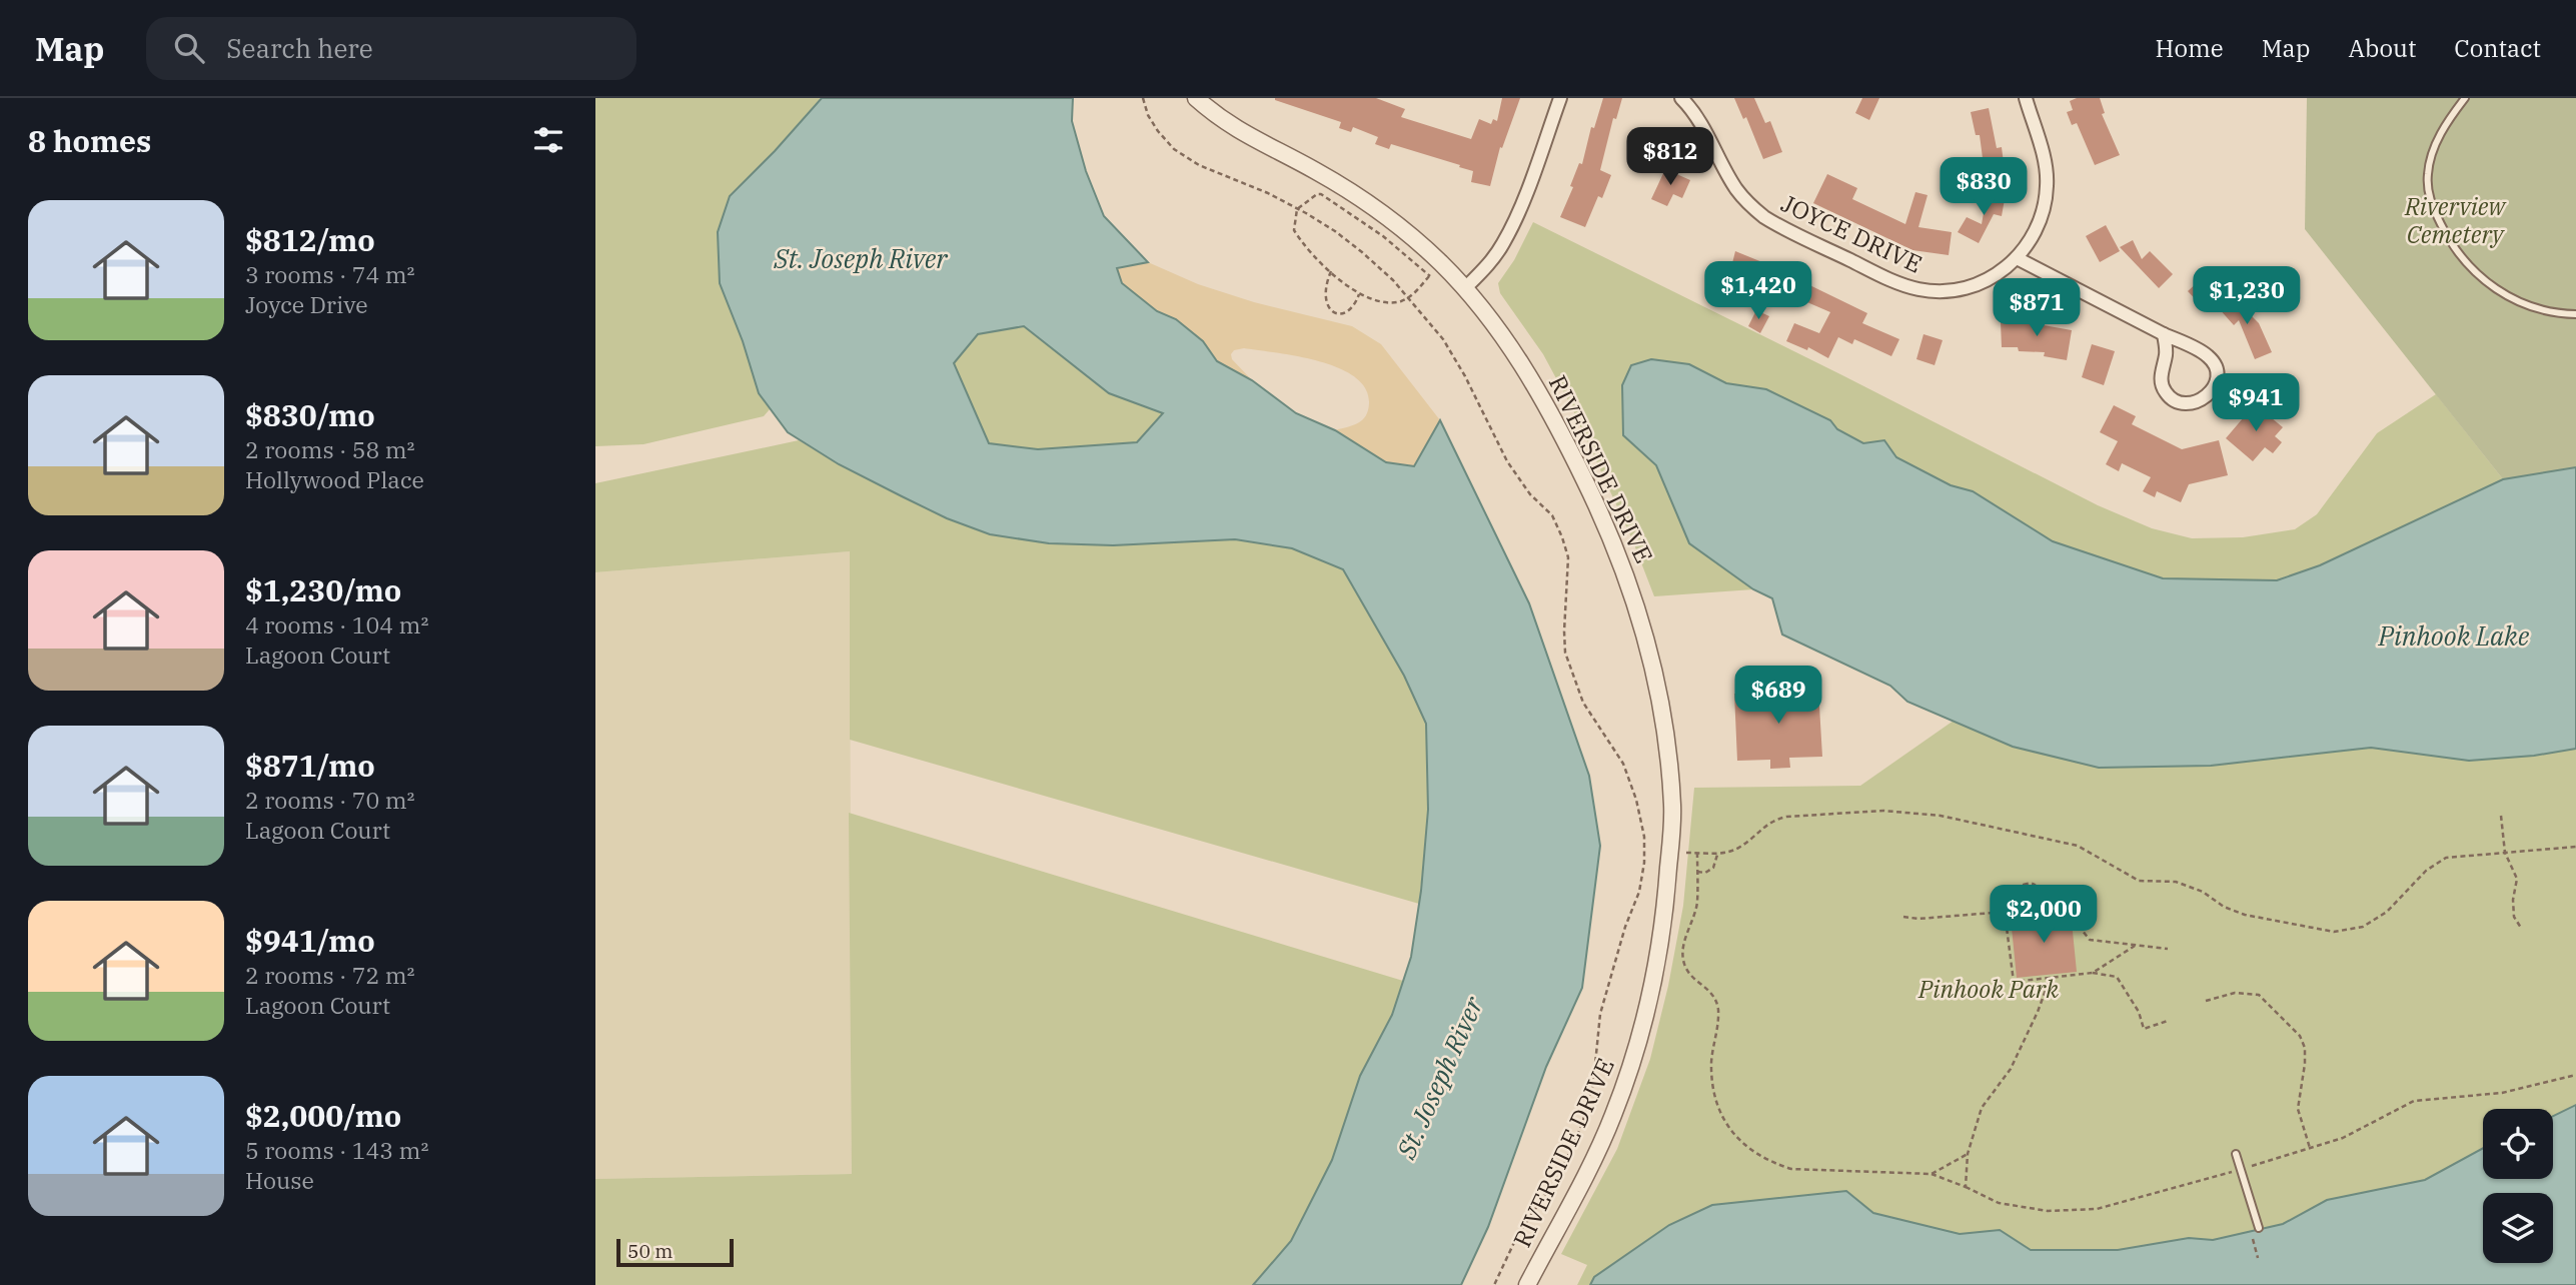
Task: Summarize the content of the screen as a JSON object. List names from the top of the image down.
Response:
{
  "streets": {
    "street": ["JOYCE DRIVE", "RIVERSIDE DRIVE"]
  },
  "water": ["St. Joseph River", "Pinhook Lake"],
  "parks": ["Riverview Cemetery", "Pinhook Park"],
  "scale_bar": "50 m",
  "page": {
    "header": "Map",
    "search": "Search here",
    "nav": [
      "Home",
      "Map",
      "About",
      "Contact"
    ],
    "heading": "8 homes",
    "price": [
      "$812",
      "$830",
      "$1,420",
      "$1,230",
      "$871",
      "$941",
      "$689",
      "$2,000"
    ],
    "list": [
      {
        "name": "$812/mo",
        "note": "3 rooms · 74 m² · Joyce Drive"
      },
      {
        "name": "$830/mo",
        "note": "2 rooms · 58 m² · Hollywood Place"
      },
      {
        "name": "$1,230/mo",
        "note": "4 rooms · 104 m² · Lagoon Court"
      },
      {
        "name": "$871/mo",
        "note": "2 rooms · 70 m² · Lagoon Court"
      },
      {
        "name": "$941/mo",
        "note": "2 rooms · 72 m² · Lagoon Court"
      },
      {
        "name": "$2,000/mo",
        "note": "5 rooms · 143 m² · House"
      }
    ],
    "scale": "50 m"
  }
}
